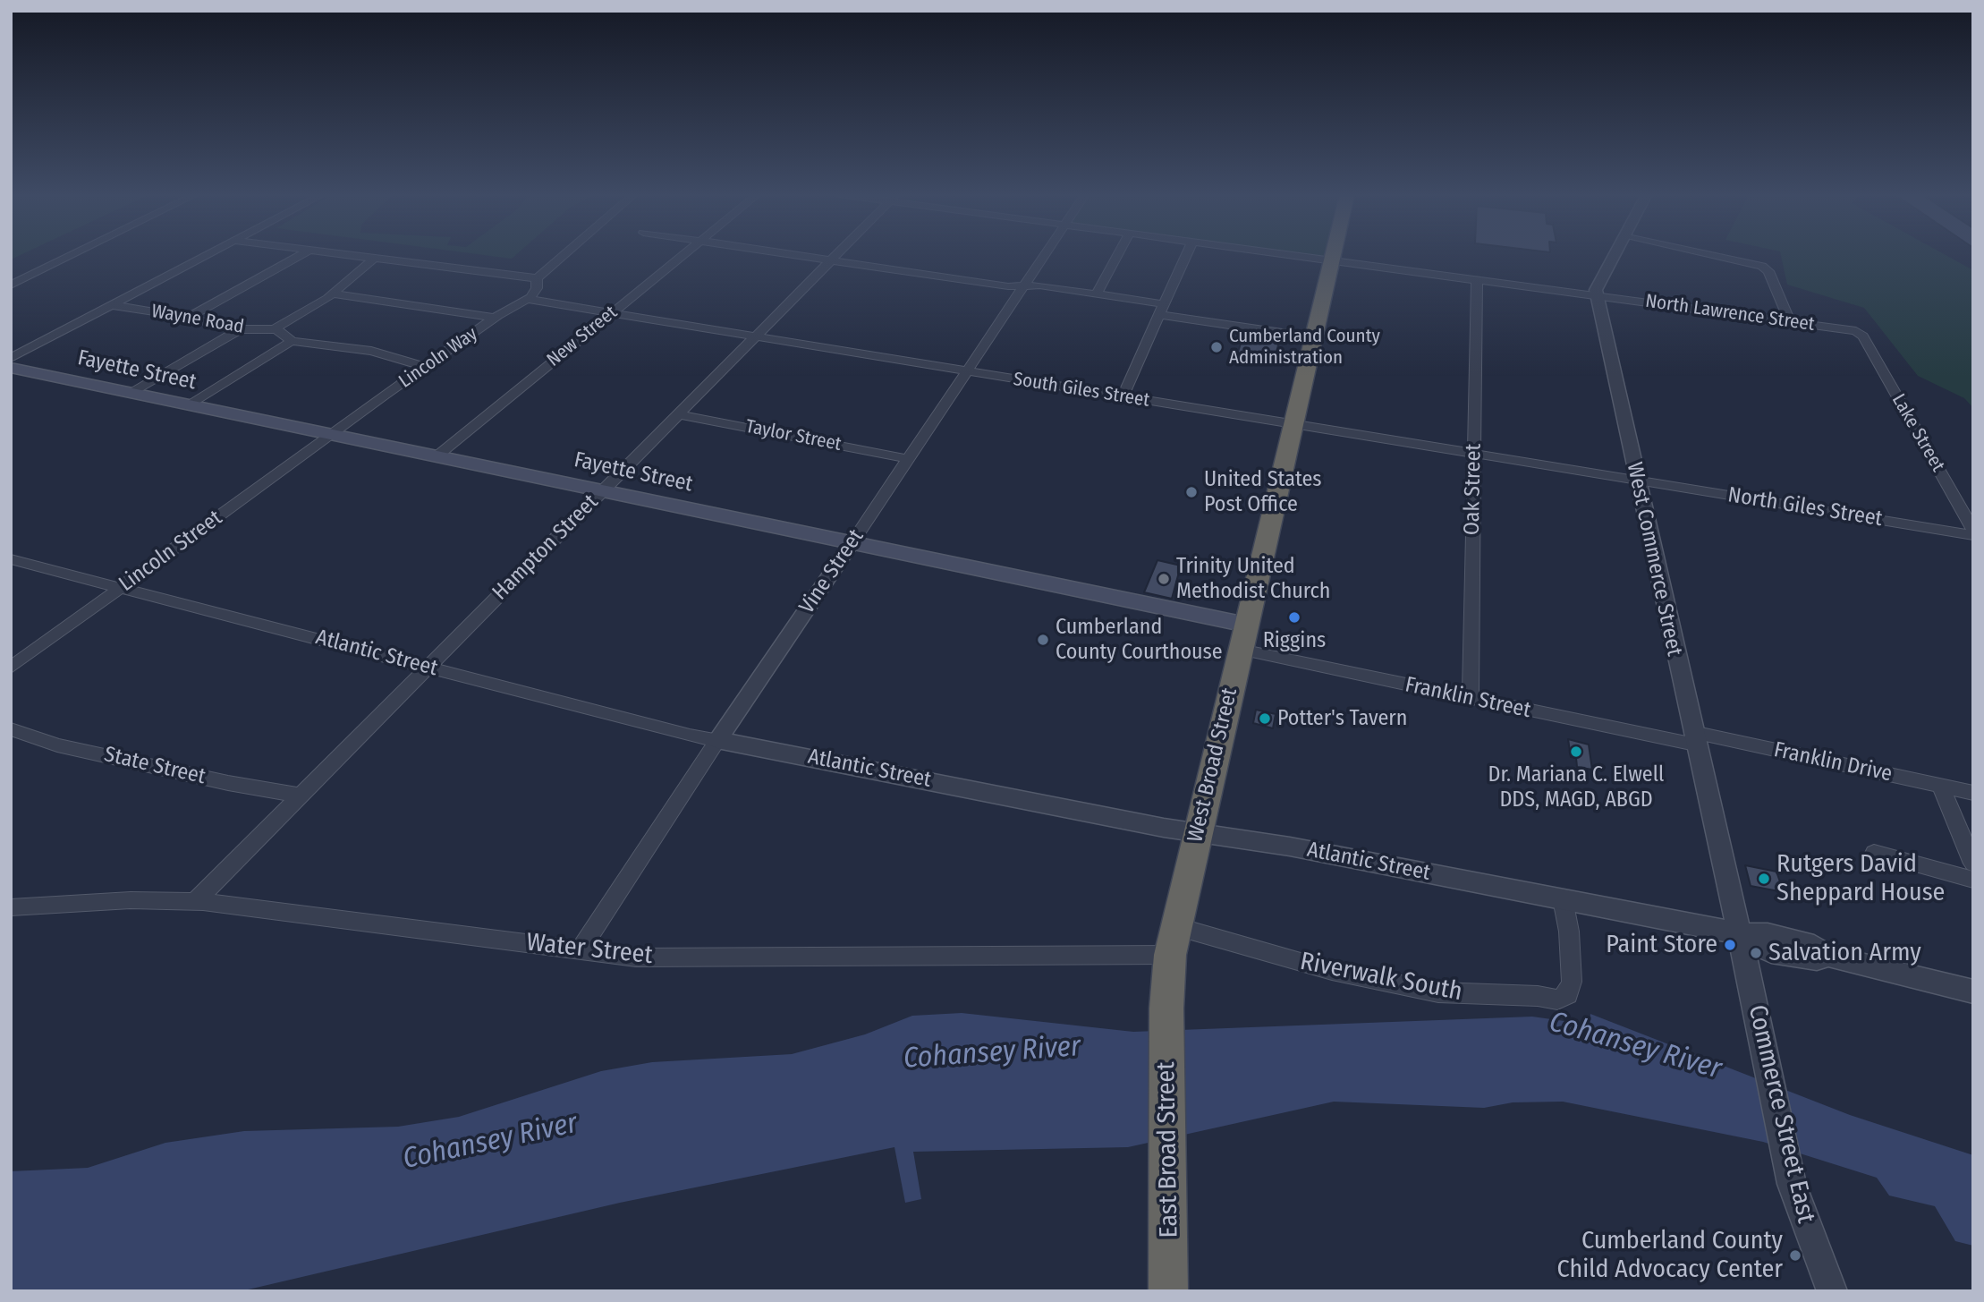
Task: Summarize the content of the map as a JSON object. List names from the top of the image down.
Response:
{
  "streets": {
    "highway": ["West Broad Street", "East Broad Street"],
    "main road": ["Fayette Street"],
    "street": [
      "North Lawrence Street",
      "Wayne Road",
      "New Street",
      "Lincoln Way",
      "South Giles Street",
      "Lake Street",
      "Taylor Street",
      "Oak Street",
      "North Giles Street",
      "Hampton Street",
      "Lincoln Street",
      "West Commerce Street",
      "Vine Street",
      "Atlantic Street",
      "Franklin Street",
      "Franklin Drive",
      "State Street",
      "Water Street",
      "Riverwalk South",
      "Commerce Street East"
    ]
  },
  "crossings": [
    ["North Lawrence Street", "Lake Street"],
    ["North Lawrence Street", "Oak Street"],
    ["North Lawrence Street", "West Commerce Street"],
    ["North Lawrence Street", "West Broad Street"],
    ["Wayne Road", "Lincoln Way"],
    ["New Street", "Fayette Street"],
    ["New Street", "South Giles Street"],
    ["Lincoln Way", "Fayette Street"],
    ["Lincoln Way", "South Giles Street"],
    ["Lincoln Way", "Lincoln Street"],
    ["Fayette Street", "Hampton Street"],
    ["Fayette Street", "Lincoln Street"],
    ["Fayette Street", "Vine Street"],
    ["Fayette Street", "Franklin Street"],
    ["Fayette Street", "West Broad Street"],
    ["South Giles Street", "Oak Street"],
    ["South Giles Street", "North Giles Street"],
    ["South Giles Street", "Hampton Street"],
    ["South Giles Street", "West Commerce Street"],
    ["South Giles Street", "Vine Street"],
    ["South Giles Street", "West Broad Street"],
    ["Taylor Street", "Hampton Street"],
    ["Taylor Street", "Vine Street"],
    ["Oak Street", "Franklin Street"],
    ["North Giles Street", "West Commerce Street"],
    ["Hampton Street", "Atlantic Street"],
    ["Hampton Street", "State Street"],
    ["Hampton Street", "Water Street"],
    ["Lincoln Street", "Atlantic Street"],
    ["West Commerce Street", "Atlantic Street"],
    ["West Commerce Street", "Franklin Street"],
    ["West Commerce Street", "Franklin Drive"],
    ["West Commerce Street", "Commerce Street East"],
    ["Vine Street", "Atlantic Street"],
    ["Vine Street", "Water Street"],
    ["Atlantic Street", "West Broad Street"],
    ["Atlantic Street", "Riverwalk South"],
    ["Atlantic Street", "Commerce Street East"],
    ["Franklin Street", "Franklin Drive"],
    ["Franklin Street", "West Broad Street"],
    ["West Broad Street", "Water Street"],
    ["West Broad Street", "Riverwalk South"],
    ["West Broad Street", "East Broad Street"]
  ],
  "water": ["Cohansey River"],
  "places": [
    "Cumberland County Administration",
    "United States Post Office",
    "Trinity United Methodist Church",
    "Riggins",
    "Cumberland County Courthouse",
    "Potter's Tavern",
    "Dr. Mariana C. Elwell DDS, MAGD, ABGD",
    "Rutgers David Sheppard House",
    "Paint Store",
    "Salvation Army",
    "Cumberland County Child Advocacy Center"
  ]
}
